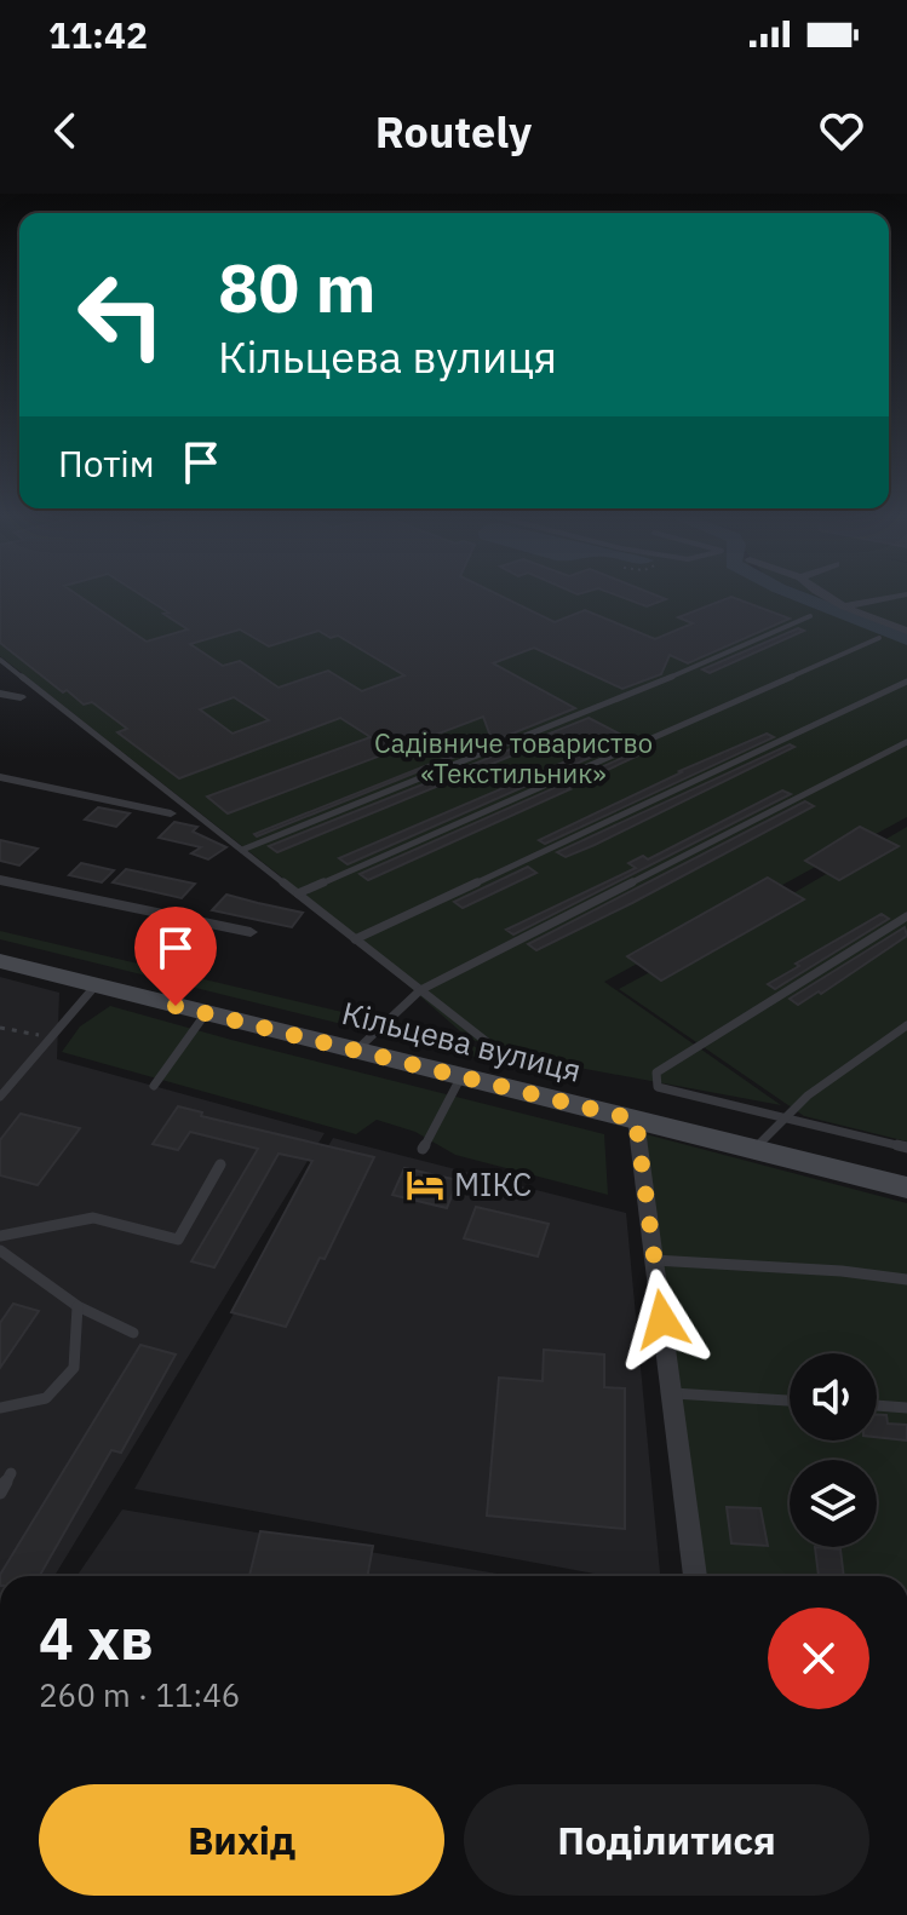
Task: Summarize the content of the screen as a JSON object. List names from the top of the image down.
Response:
{
  "streets": {
    "main road": ["Кільцева вулиця"]
  },
  "parks": ["Садівниче товариство «Текстильник»"],
  "places": {
    "hotel": ["МІКС"]
  },
  "page": {
    "status": "11:42",
    "header": "Routely",
    "turn": ["80 m", "Кільцева вулиця"],
    "then": "Потім",
    "heading": ["4 хв", "260 m · 11:46"],
    "buttons": ["Вихід", "Поділитися"]
  }
}
